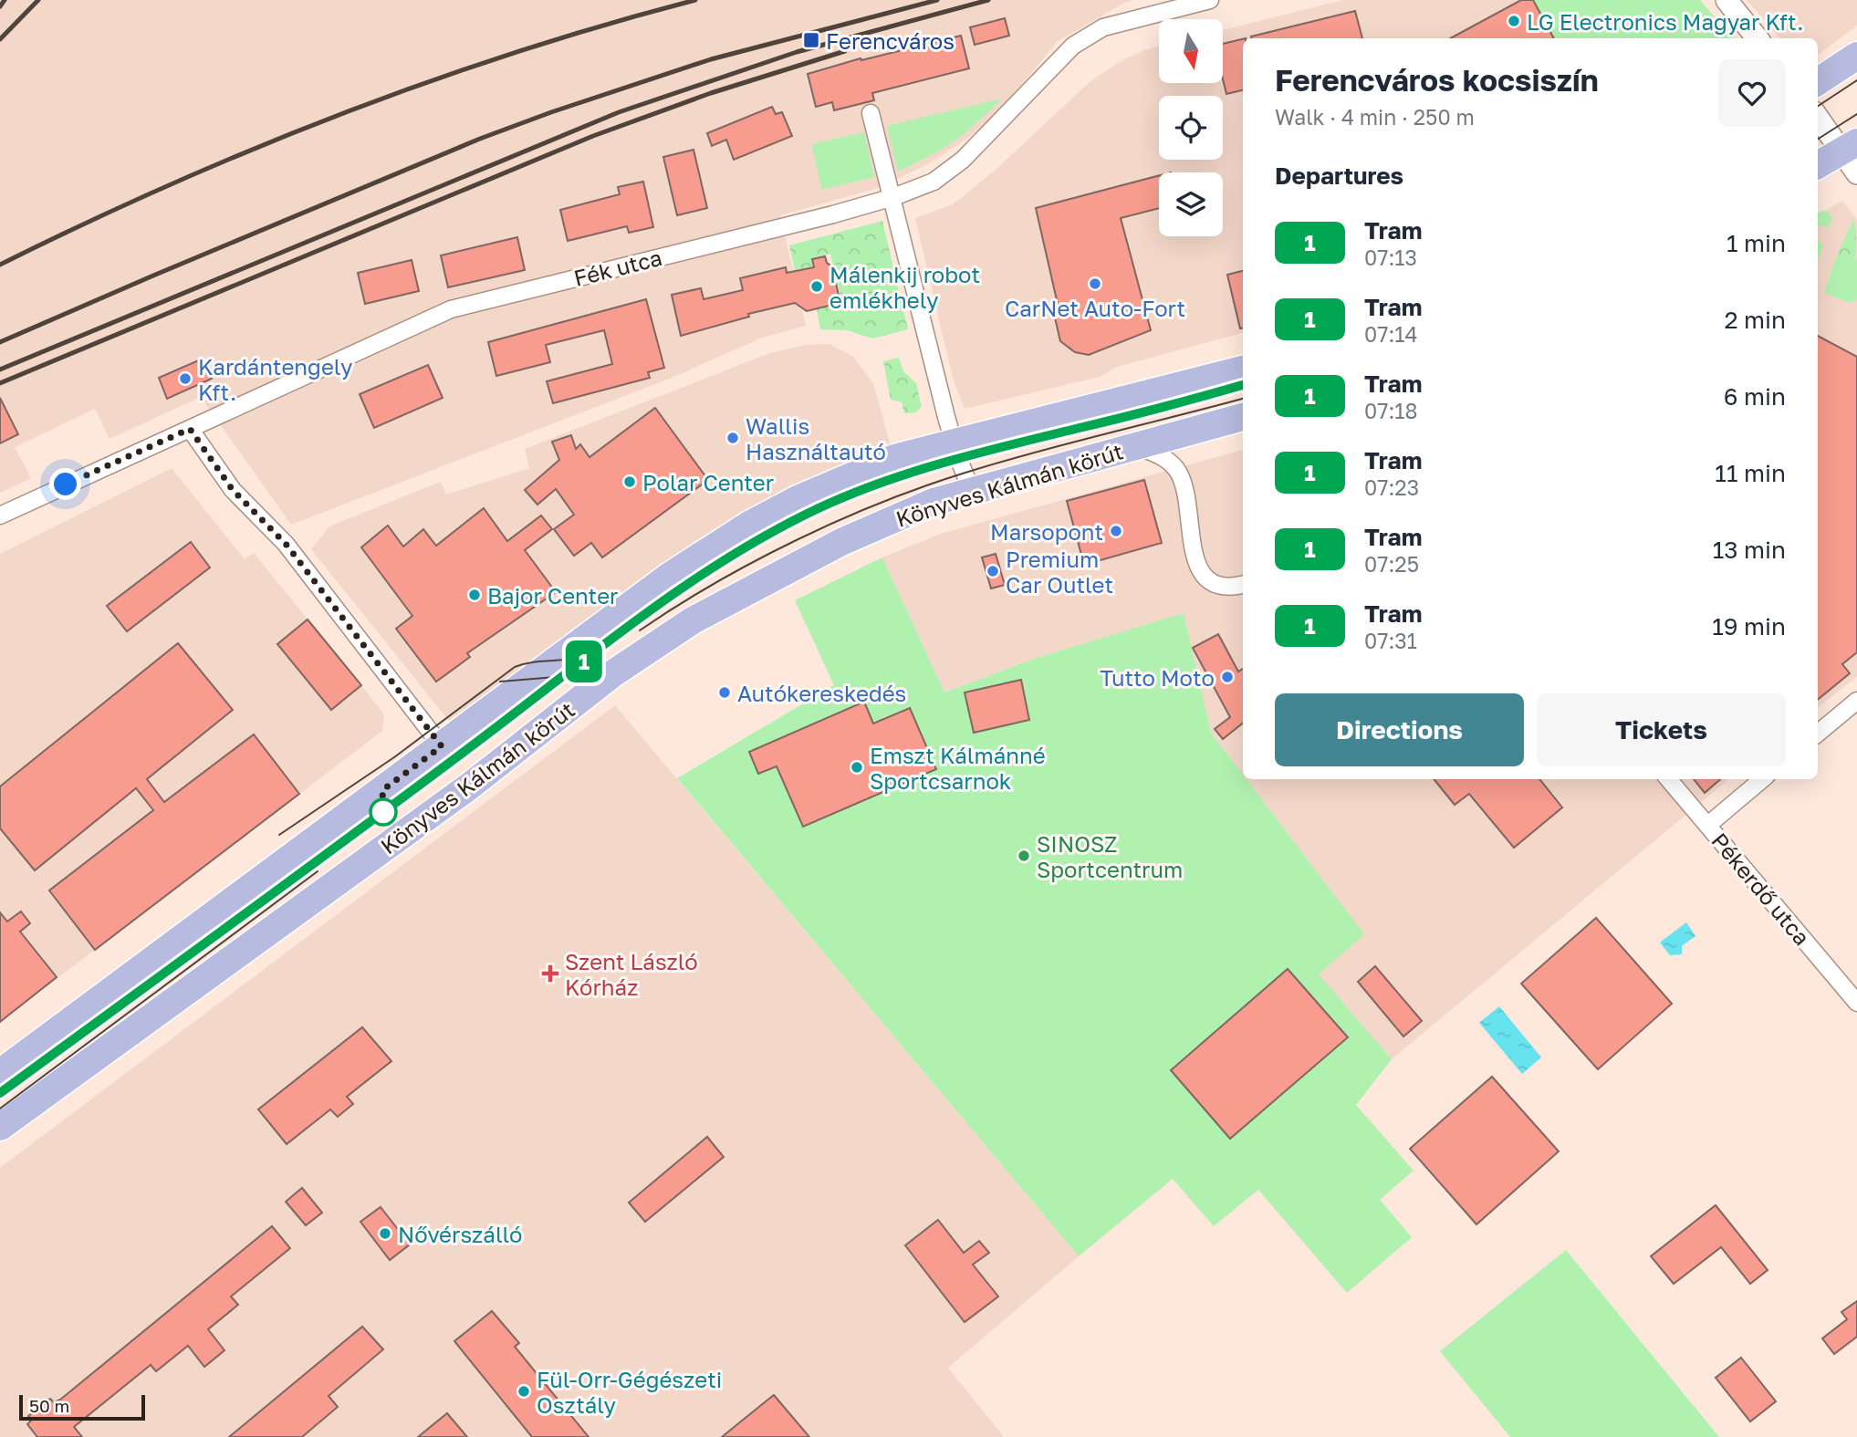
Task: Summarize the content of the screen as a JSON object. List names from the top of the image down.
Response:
{
  "streets": {
    "main road": ["Könyves Kálmán körút"],
    "street": ["Fék utca", "Pékerdő utca"]
  },
  "places": {
    "other": [
      "LG Electronics Magyar Kft.",
      "CarNet Auto-Fort",
      "Málenkij robot emlékhely",
      "Kardántengely Kft.",
      "Wallis Használtautó",
      "Polar Center",
      "Marsopont",
      "Premium Car Outlet",
      "Bajor Center",
      "Tutto Moto",
      "Autókereskedés",
      "Emszt Kálmánné Sportcsarnok",
      "SINOSZ Sportcentrum",
      "Nővérszálló",
      "Fül-Orr-Gégészeti Osztály"
    ],
    "transit": ["Ferencváros"],
    "health": ["Szent László Kórház"]
  },
  "lines": ["tram line 1"],
  "scale_bar": "50 m",
  "north": "bottom",
  "page": {
    "on_map": "1",
    "heading": [
      ["Ferencváros kocsiszín", "Walk · 4 min · 250 m"],
      "Departures"
    ],
    "list": [
      {
        "mark": "1",
        "name": "Tram",
        "note": "07:13",
        "value": "1 min"
      },
      {
        "mark": "1",
        "name": "Tram",
        "note": "07:14",
        "value": "2 min"
      },
      {
        "mark": "1",
        "name": "Tram",
        "note": "07:18",
        "value": "6 min"
      },
      {
        "mark": "1",
        "name": "Tram",
        "note": "07:23",
        "value": "11 min"
      },
      {
        "mark": "1",
        "name": "Tram",
        "note": "07:25",
        "value": "13 min"
      },
      {
        "mark": "1",
        "name": "Tram",
        "note": "07:31",
        "value": "19 min"
      }
    ],
    "buttons": ["Directions", "Tickets"],
    "scale": "50 m"
  }
}
